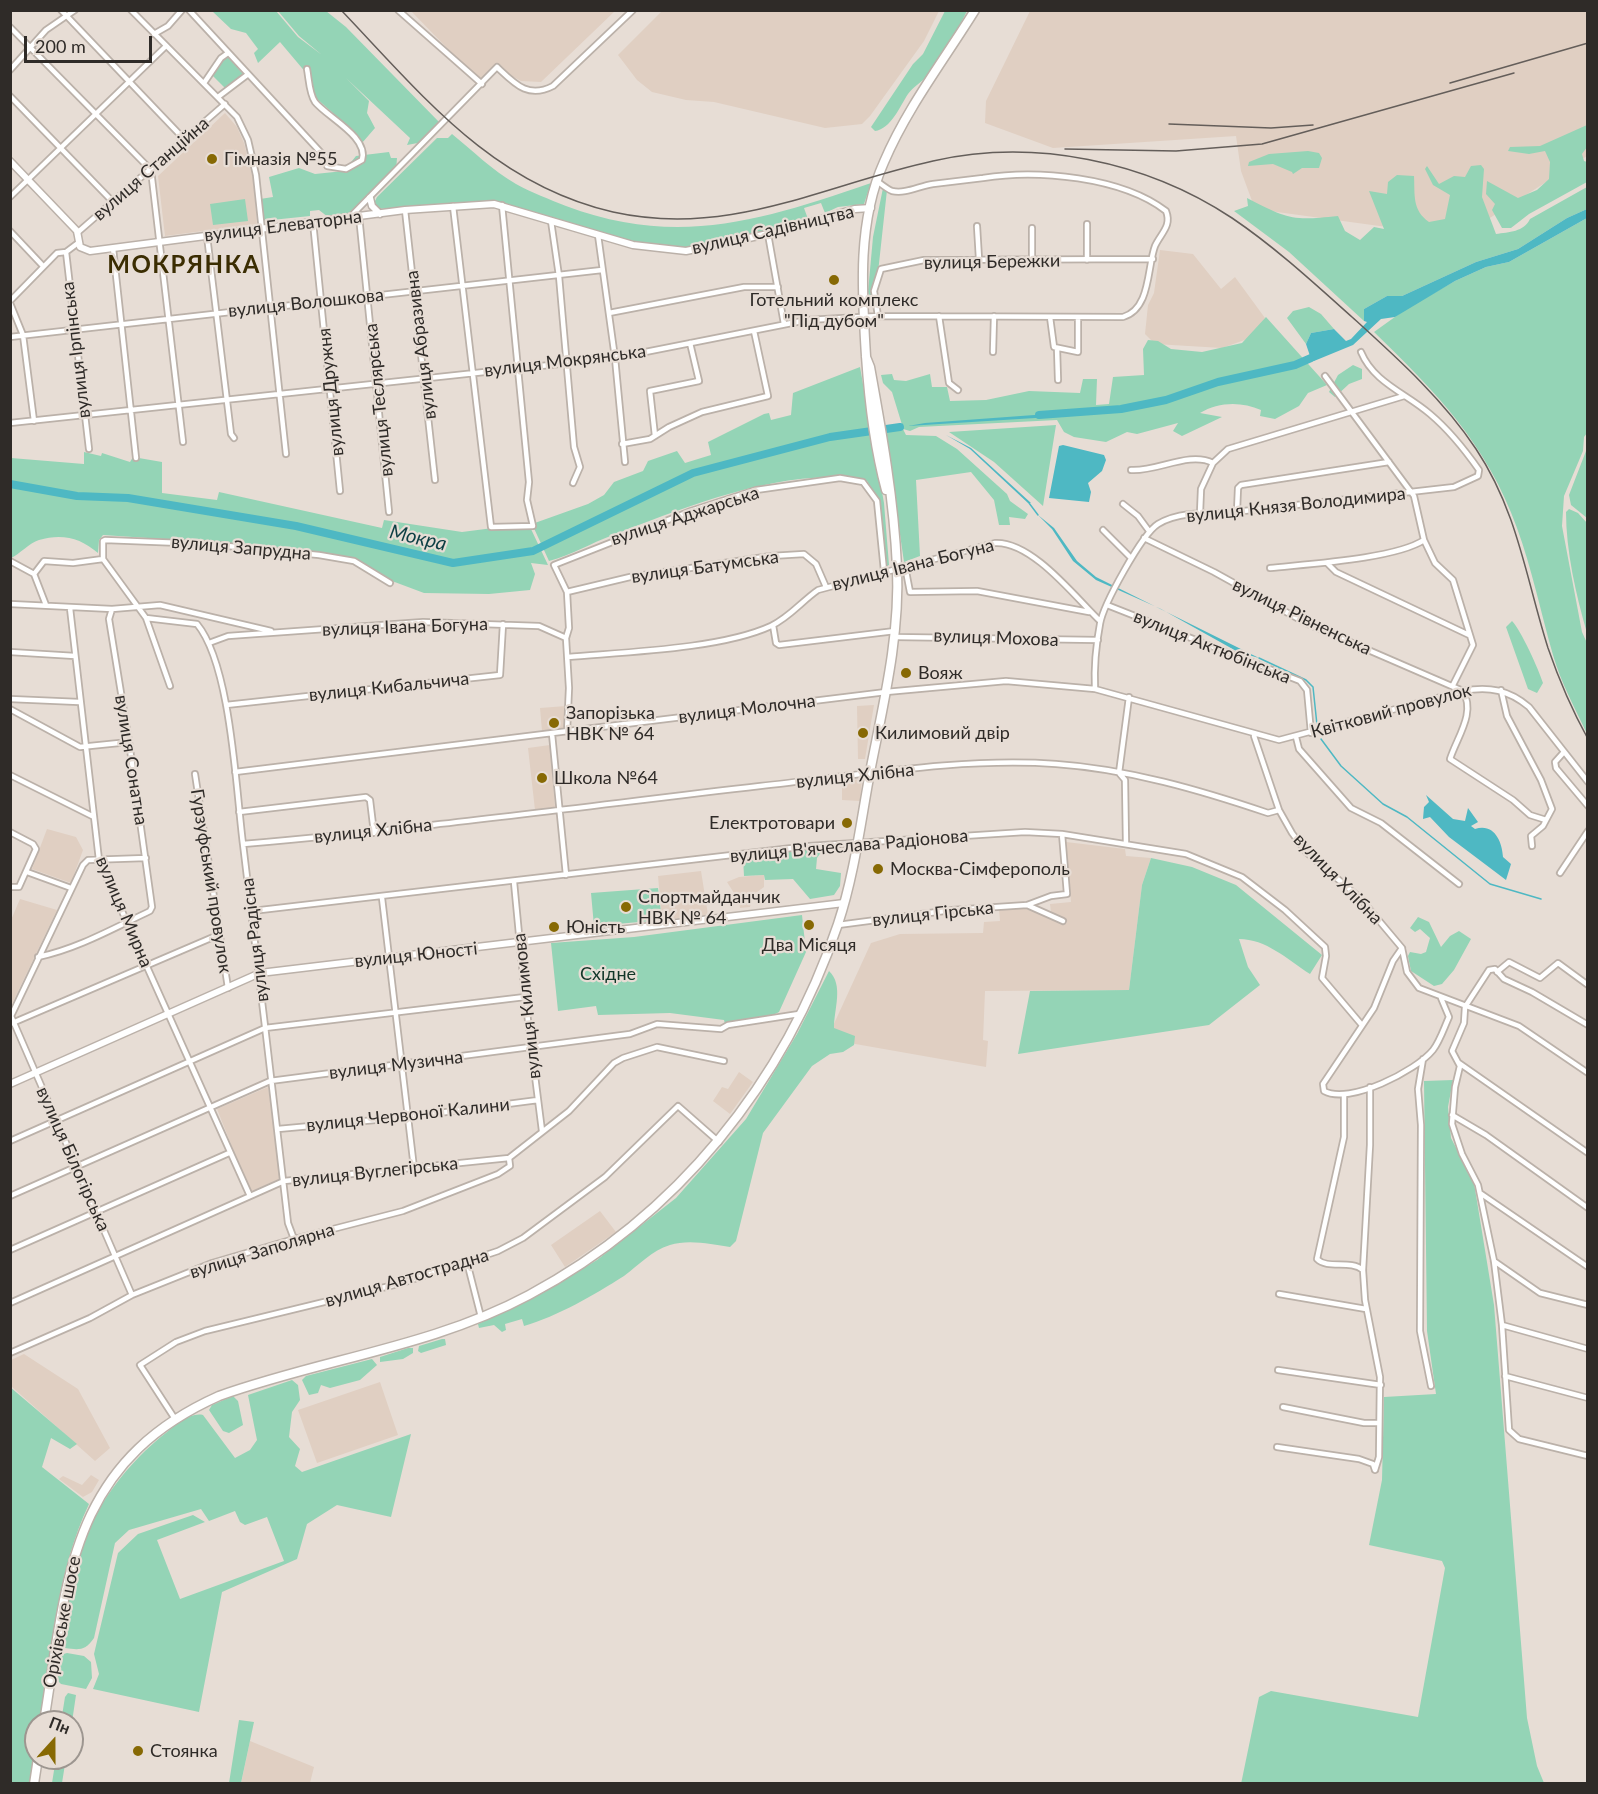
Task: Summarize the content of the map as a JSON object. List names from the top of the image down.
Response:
{
  "streets": {
    "highway": ["Оріхівське шосе"],
    "street": [
      "вулиця Станційна",
      "вулиця Елеваторна",
      "вулиця Садівництва",
      "вулиця Бережки",
      "вулиця Волошкова",
      "вулиця Абразивна",
      "вулиця Ірпінська",
      "вулиця Мокрянська",
      "вулиця Дружня",
      "вулиця Теслярська",
      "вулиця Князя Володимира",
      "вулиця Аджарська",
      "вулиця Запрудна",
      "вулиця Івана Богуна",
      "вулиця Батумська",
      "вулиця Рівненська",
      "вулиця Мохова",
      "вулиця Актюбінська",
      "вулиця Кибальчича",
      "вулиця Молочна",
      "Квітковий провулок",
      "вулиця Сонатна",
      "вулиця Хлібна",
      "вулиця В'ячеслава Радіонова",
      "Гурзуфський провулок",
      "вулиця Мирна",
      "вулиця Гірська",
      "вулиця Радісна",
      "вулиця Юності",
      "вулиця Килимова",
      "вулиця Музична",
      "вулиця Червоної Калини",
      "вулиця Білогірська",
      "вулиця Вуглегірська",
      "вулиця Заполярна",
      "вулиця Автострадна"
    ]
  },
  "crossings": [
    ["вулиця Елеваторна", "вулиця Садівництва"],
    ["вулиця Елеваторна", "вулиця Абразивна"],
    ["вулиця Елеваторна", "вулиця Дружня"],
    ["вулиця Елеваторна", "вулиця Теслярська"],
    ["вулиця Садівництва", "Оріхівське шосе"],
    ["вулиця Бережки", "вулиця Мокрянська"],
    ["вулиця Волошкова", "вулиця Абразивна"],
    ["вулиця Волошкова", "вулиця Ірпінська"],
    ["вулиця Волошкова", "вулиця Дружня"],
    ["вулиця Волошкова", "вулиця Теслярська"],
    ["вулиця Абразивна", "вулиця Мокрянська"],
    ["вулиця Ірпінська", "вулиця Мокрянська"],
    ["вулиця Мокрянська", "вулиця Дружня"],
    ["вулиця Мокрянська", "вулиця Теслярська"],
    ["вулиця Мокрянська", "Оріхівське шосе"],
    ["вулиця Князя Володимира", "вулиця Рівненська"],
    ["вулиця Князя Володимира", "вулиця Актюбінська"],
    ["вулиця Аджарська", "вулиця Івана Богуна"],
    ["вулиця Аджарська", "вулиця Батумська"],
    ["вулиця Івана Богуна", "вулиця Батумська"],
    ["вулиця Івана Богуна", "вулиця Мохова"],
    ["вулиця Івана Богуна", "вулиця Кибальчича"],
    ["вулиця Івана Богуна", "вулиця Сонатна"],
    ["вулиця Івана Богуна", "вулиця Мирна"],
    ["вулиця Івана Богуна", "вулиця Радісна"],
    ["вулиця Івана Богуна", "Оріхівське шосе"],
    ["вулиця Рівненська", "Квітковий провулок"],
    ["вулиця Мохова", "Оріхівське шосе"],
    ["вулиця Актюбінська", "Квітковий провулок"],
    ["вулиця Кибальчича", "вулиця Радісна"],
    ["вулиця Молочна", "Квітковий провулок"],
    ["вулиця Молочна", "вулиця Радісна"],
    ["вулиця Молочна", "Оріхівське шосе"],
    ["вулиця Сонатна", "вулиця Мирна"],
    ["вулиця Хлібна", "вулиця Радісна"],
    ["вулиця Хлібна", "Оріхівське шосе"],
    ["вулиця В'ячеслава Радіонова", "вулиця Гірська"],
    ["вулиця В'ячеслава Радіонова", "вулиця Радісна"],
    ["вулиця В'ячеслава Радіонова", "вулиця Килимова"],
    ["вулиця В'ячеслава Радіонова", "Оріхівське шосе"],
    ["Гурзуфський провулок", "вулиця Юності"],
    ["вулиця Мирна", "вулиця Юності"],
    ["вулиця Мирна", "вулиця Музична"],
    ["вулиця Мирна", "вулиця Вуглегірська"],
    ["вулиця Гірська", "Оріхівське шосе"],
    ["вулиця Радісна", "вулиця Юності"],
    ["вулиця Радісна", "вулиця Музична"],
    ["вулиця Радісна", "вулиця Червоної Калини"],
    ["вулиця Радісна", "вулиця Вуглегірська"],
    ["вулиця Радісна", "вулиця Заполярна"],
    ["вулиця Юності", "вулиця Килимова"],
    ["вулиця Юності", "вулиця Білогірська"],
    ["вулиця Юності", "Оріхівське шосе"],
    ["вулиця Килимова", "вулиця Музична"],
    ["вулиця Килимова", "вулиця Червоної Калини"],
    ["вулиця Музична", "вулиця Білогірська"],
    ["вулиця Музична", "Оріхівське шосе"],
    ["вулиця Білогірська", "вулиця Вуглегірська"],
    ["вулиця Білогірська", "вулиця Заполярна"],
    ["вулиця Вуглегірська", "вулиця Заполярна"],
    ["вулиця Автострадна", "Оріхівське шосе"]
  ],
  "districts": ["МОКРЯНКА"],
  "water": ["Мокра"],
  "parks": ["Східне"],
  "places": [
    "Гімназія №55",
    "Готельний комплекс \"Під дубом\"",
    "Вояж",
    "Запорізька НВК № 64",
    "Килимовий двір",
    "Школа №64",
    "Електротовари",
    "Москва-Сімферополь",
    "Спортмайданчик НВК № 64",
    "Два Місяця",
    "Юність",
    "Стоянка"
  ],
  "scale_bar": "200 m",
  "north": "top"
}
